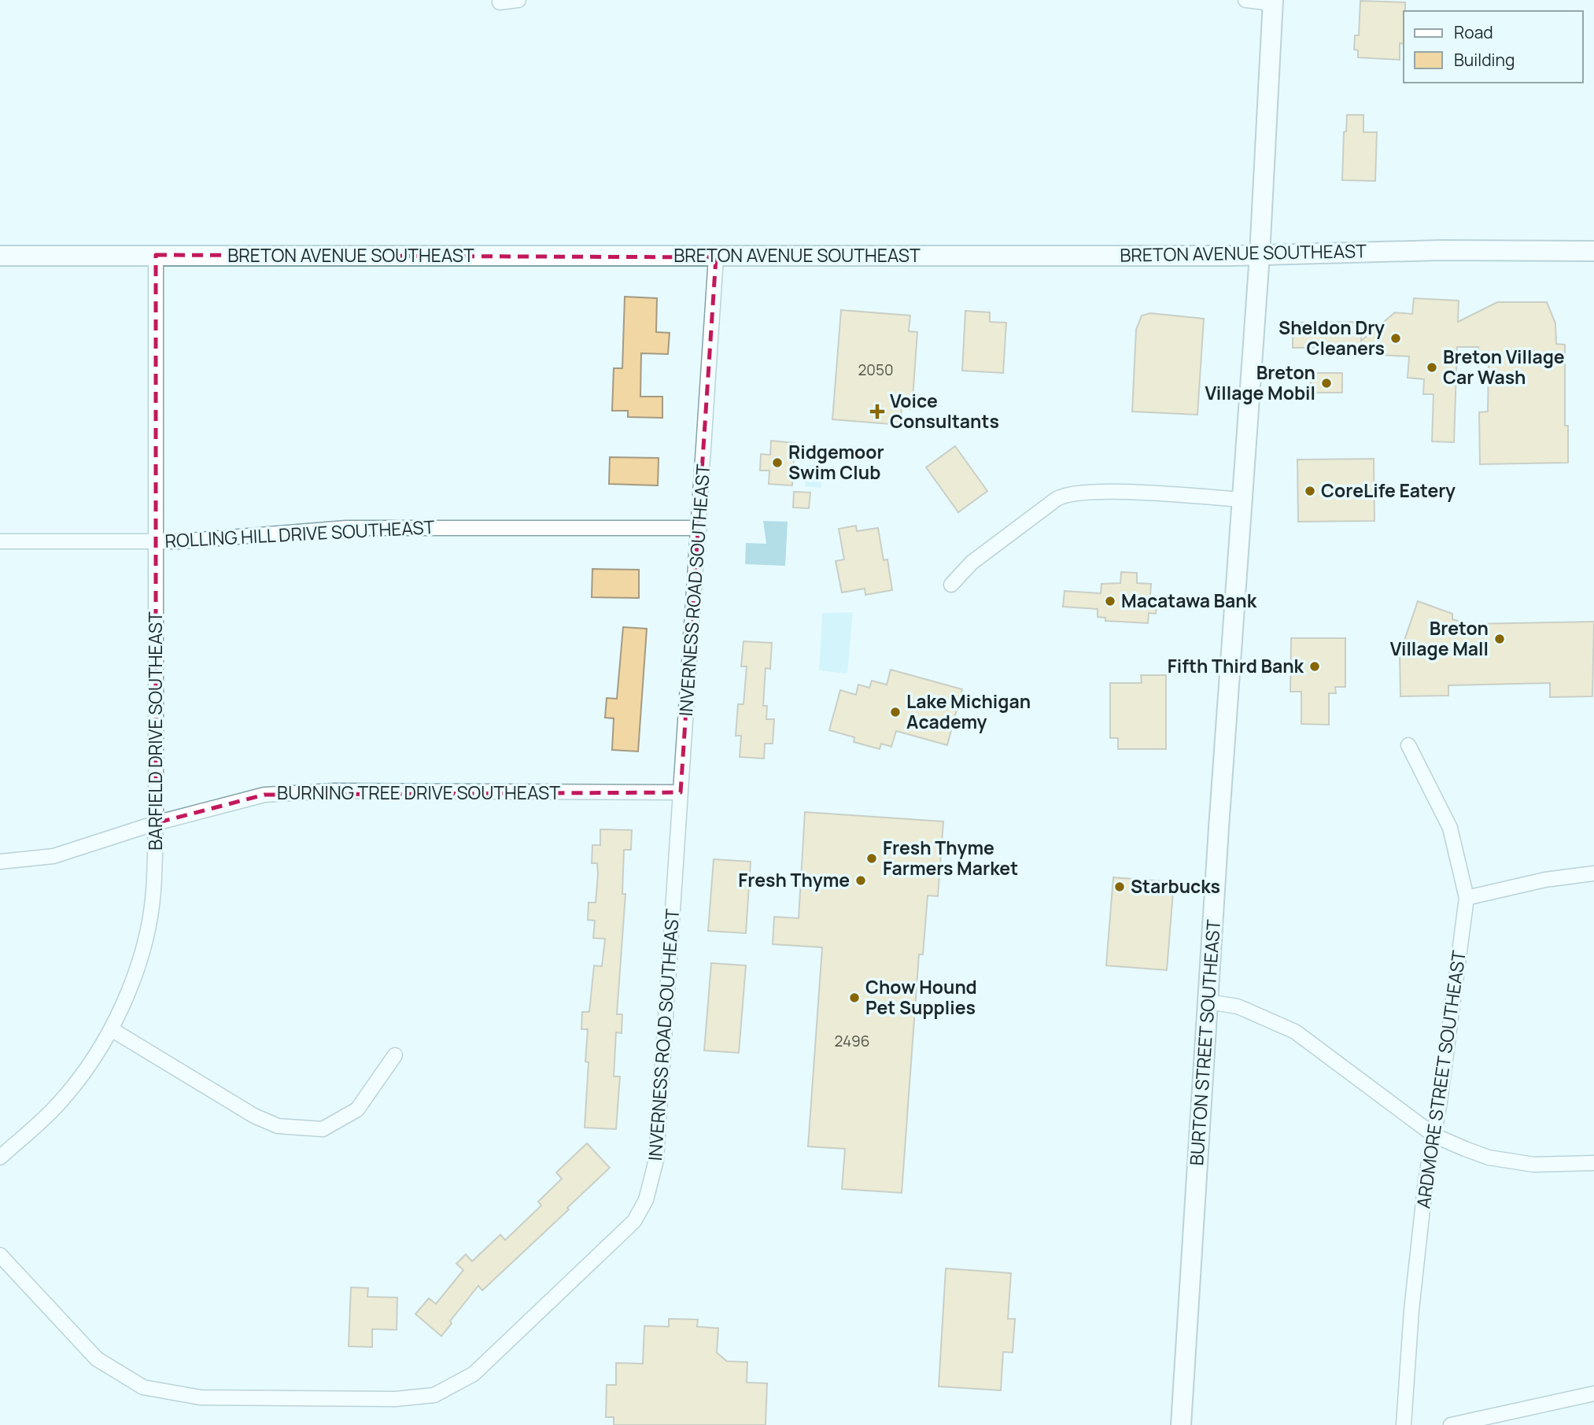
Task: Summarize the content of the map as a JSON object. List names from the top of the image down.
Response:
{
  "streets": {
    "main road": ["BRETON AVENUE SOUTHEAST", "BURTON STREET SOUTHEAST"],
    "street": [
      "ROLLING HILL DRIVE SOUTHEAST",
      "INVERNESS ROAD SOUTHEAST",
      "BARFIELD DRIVE SOUTHEAST",
      "BURNING TREE DRIVE SOUTHEAST",
      "ARDMORE STREET SOUTHEAST"
    ]
  },
  "crossings": [
    ["BRETON AVENUE SOUTHEAST", "INVERNESS ROAD SOUTHEAST"],
    ["BRETON AVENUE SOUTHEAST", "BARFIELD DRIVE SOUTHEAST"],
    ["BRETON AVENUE SOUTHEAST", "BURTON STREET SOUTHEAST"],
    ["ROLLING HILL DRIVE SOUTHEAST", "INVERNESS ROAD SOUTHEAST"],
    ["ROLLING HILL DRIVE SOUTHEAST", "BARFIELD DRIVE SOUTHEAST"],
    ["INVERNESS ROAD SOUTHEAST", "BURNING TREE DRIVE SOUTHEAST"],
    ["BARFIELD DRIVE SOUTHEAST", "BURNING TREE DRIVE SOUTHEAST"]
  ],
  "places": {
    "other": [
      "Sheldon Dry Cleaners",
      "Breton Village Car Wash",
      "Breton Village Mobil",
      "Ridgemoor Swim Club",
      "CoreLife Eatery",
      "Macatawa Bank",
      "Breton Village Mall",
      "Fifth Third Bank",
      "Lake Michigan Academy",
      "Fresh Thyme Farmers Market",
      "Fresh Thyme",
      "Starbucks",
      "Chow Hound Pet Supplies"
    ],
    "health": ["Voice Consultants"]
  },
  "house_numbers": ["2050", "2496"],
  "legend": ["Road", "Building"]
}
